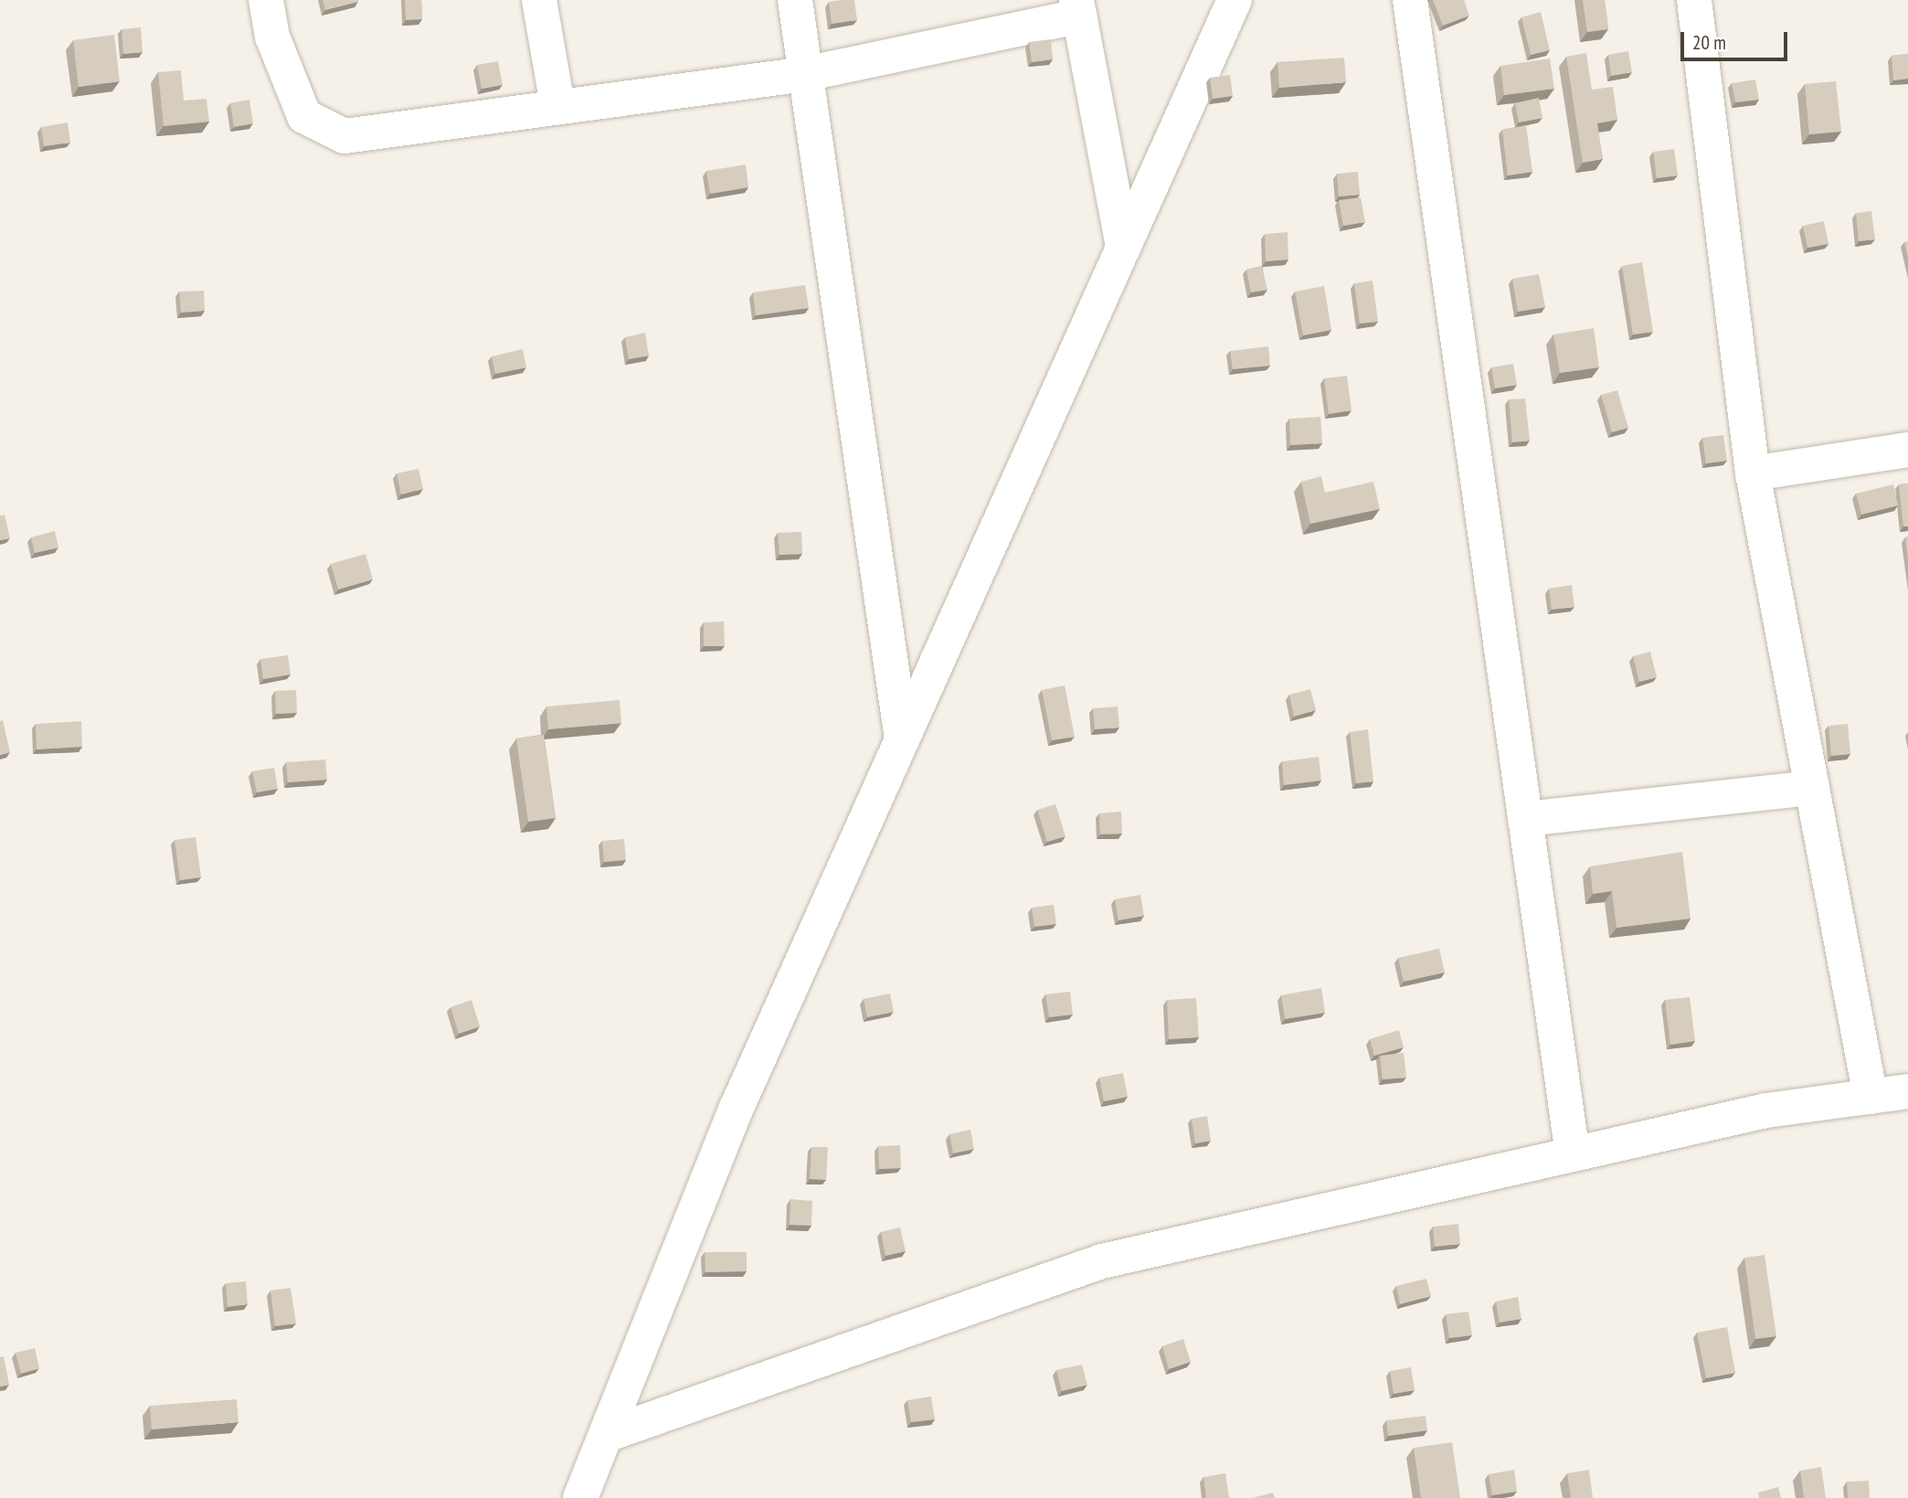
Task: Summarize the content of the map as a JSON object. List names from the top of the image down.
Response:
{
  "scale_bar": "20 m"
}
